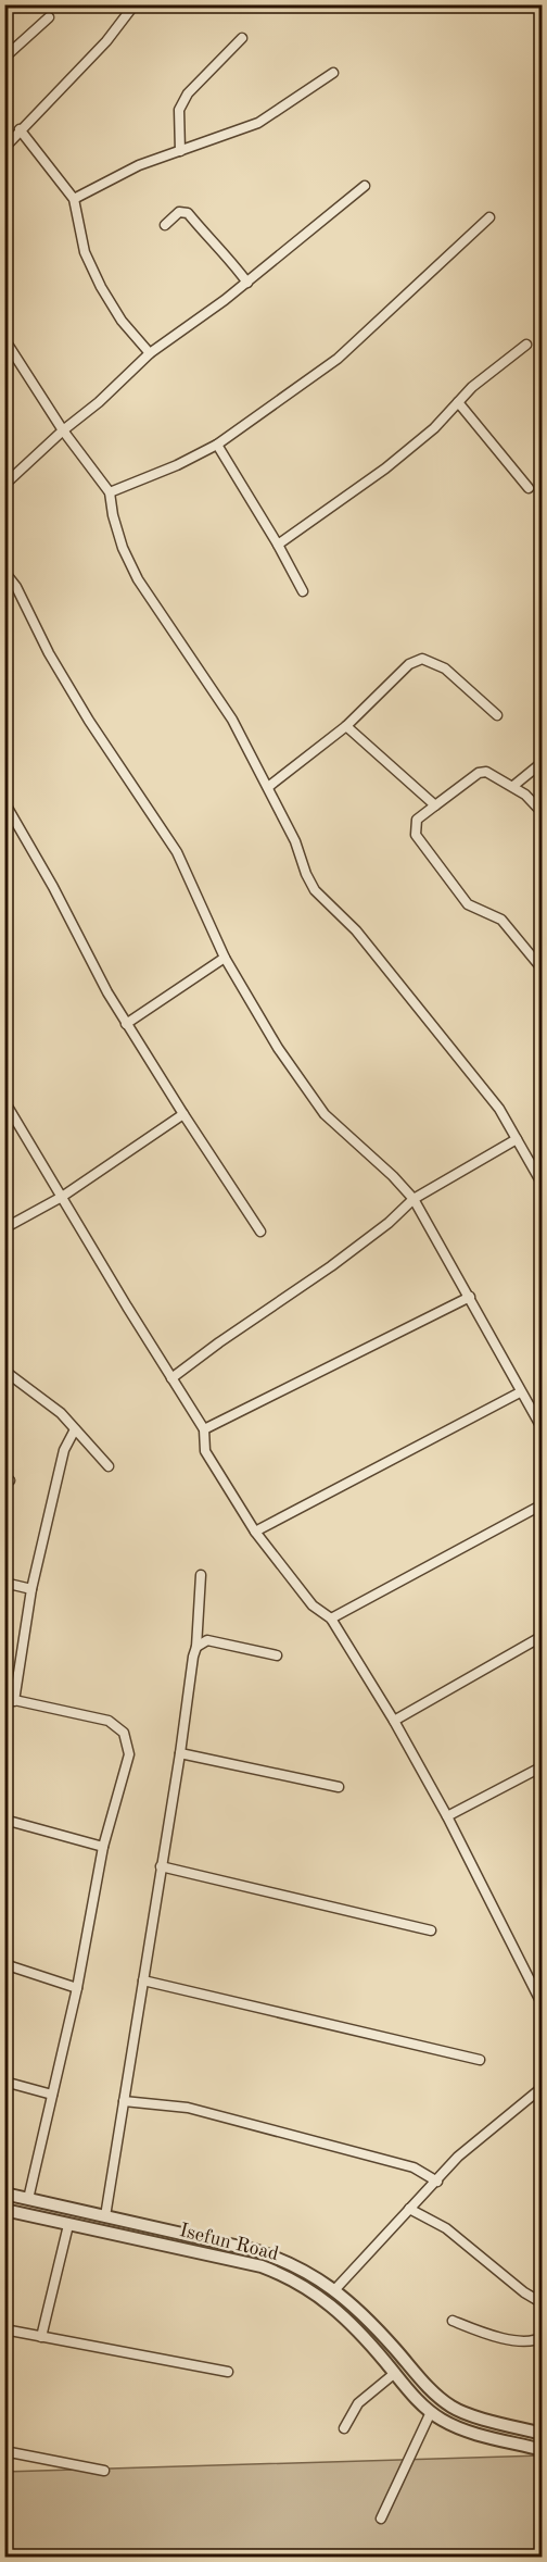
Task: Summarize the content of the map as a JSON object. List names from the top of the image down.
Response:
{
  "streets": {
    "street": ["Isefun Road"]
  }
}
